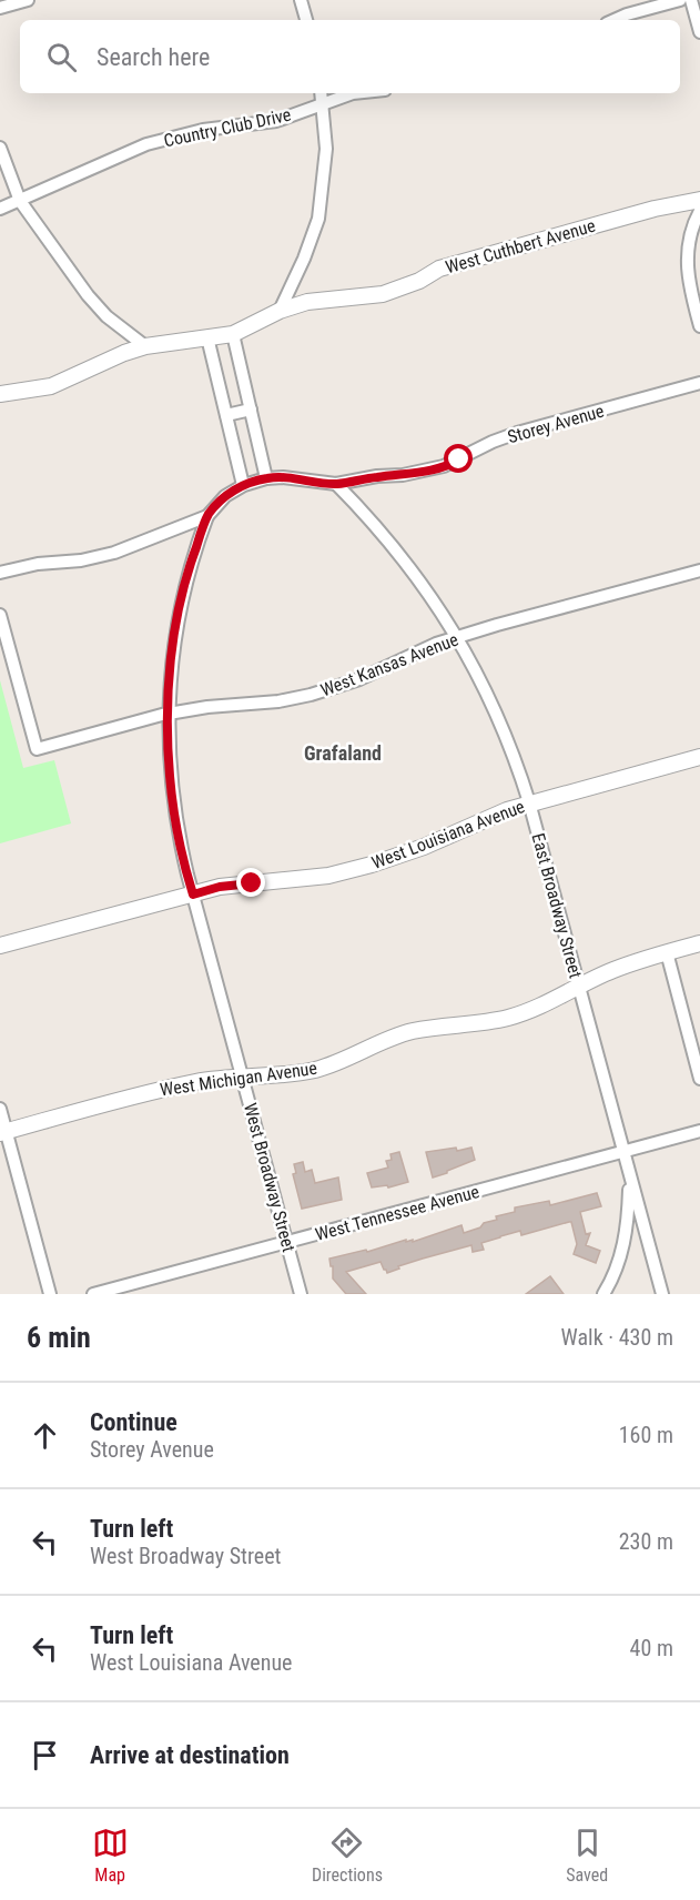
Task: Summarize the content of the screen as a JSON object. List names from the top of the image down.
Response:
{
  "streets": {
    "street": [
      "Country Club Drive",
      "West Cuthbert Avenue",
      "Storey Avenue",
      "West Kansas Avenue",
      "West Louisiana Avenue",
      "East Broadway Street",
      "West Michigan Avenue",
      "West Broadway Street",
      "West Tennessee Avenue"
    ]
  },
  "crossings": [
    ["Storey Avenue", "East Broadway Street"],
    ["Storey Avenue", "West Broadway Street"],
    ["West Kansas Avenue", "East Broadway Street"],
    ["West Kansas Avenue", "West Broadway Street"],
    ["West Louisiana Avenue", "East Broadway Street"],
    ["West Louisiana Avenue", "West Broadway Street"],
    ["East Broadway Street", "West Michigan Avenue"],
    ["East Broadway Street", "West Tennessee Avenue"],
    ["West Michigan Avenue", "West Broadway Street"],
    ["West Broadway Street", "West Tennessee Avenue"]
  ],
  "districts": ["Grafaland"],
  "page": {
    "search": "Search here",
    "heading": ["6 min", "Walk · 430 m"],
    "list": [
      ["Continue", "Storey Avenue", "160 m"],
      ["Turn left", "West Broadway Street", "230 m"],
      ["Turn left", "West Louisiana Avenue", "40 m"],
      "Arrive at destination"
    ],
    "nav": ["Map", "Directions", "Saved"]
  }
}
